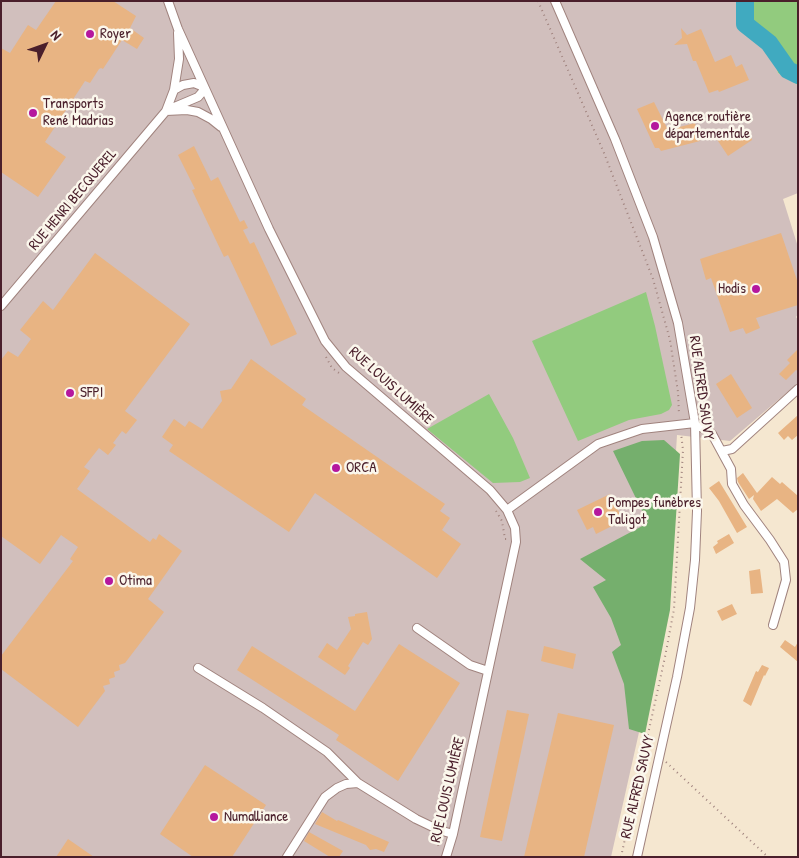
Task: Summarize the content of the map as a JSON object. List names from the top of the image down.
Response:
{
  "streets": {
    "street": ["RUE HENRI BECQUEREL", "RUE LOUIS LUMIÈRE", "RUE ALFRED SAUVY"]
  },
  "crossings": [
    ["RUE HENRI BECQUEREL", "RUE LOUIS LUMIÈRE"]
  ],
  "places": [
    "Royer",
    "Transports René Madrias",
    "Agence routière départementale",
    "Hodis",
    "SFPI",
    "ORCA",
    "Pompes funèbres Taligot",
    "Otima",
    "Numalliance"
  ],
  "north": "top right"
}
